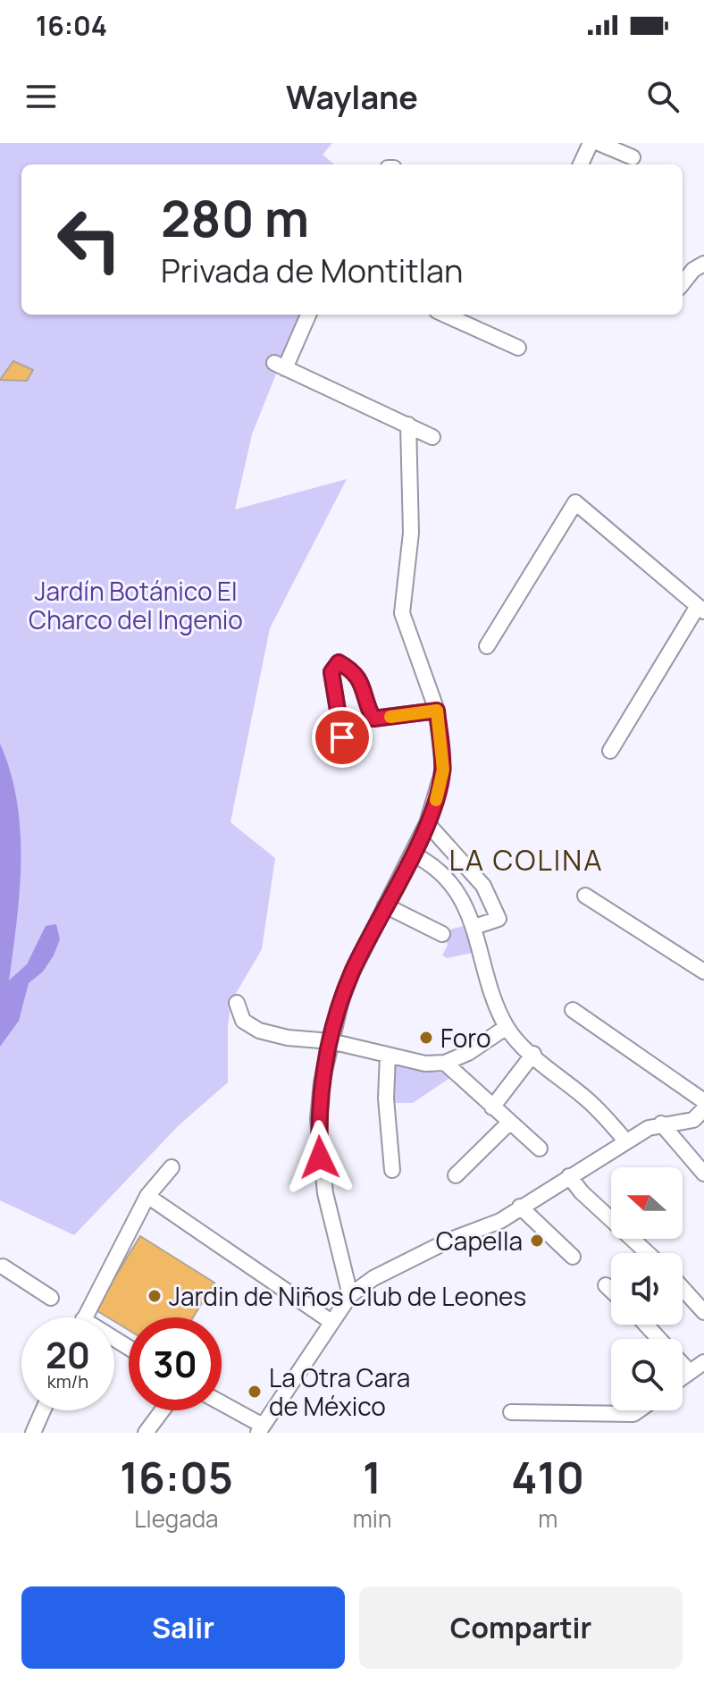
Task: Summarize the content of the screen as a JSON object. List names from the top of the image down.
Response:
{
  "districts": ["LA COLINA"],
  "parks": ["Jardín Botánico El Charco del Ingenio"],
  "places": [
    "Foro",
    "Capella",
    "Jardin de Niños Club de Leones",
    "La Otra Cara de México"
  ],
  "north": "left",
  "page": {
    "status": "16:04",
    "header": "Waylane",
    "turn": ["280 m", "Privada de Montitlan"],
    "speed": "20 km/h",
    "limit": "30",
    "eta": [
      "16:05",
      "Llegada",
      "1",
      "min",
      "410",
      "m"
    ],
    "buttons": ["Salir", "Compartir"]
  }
}
